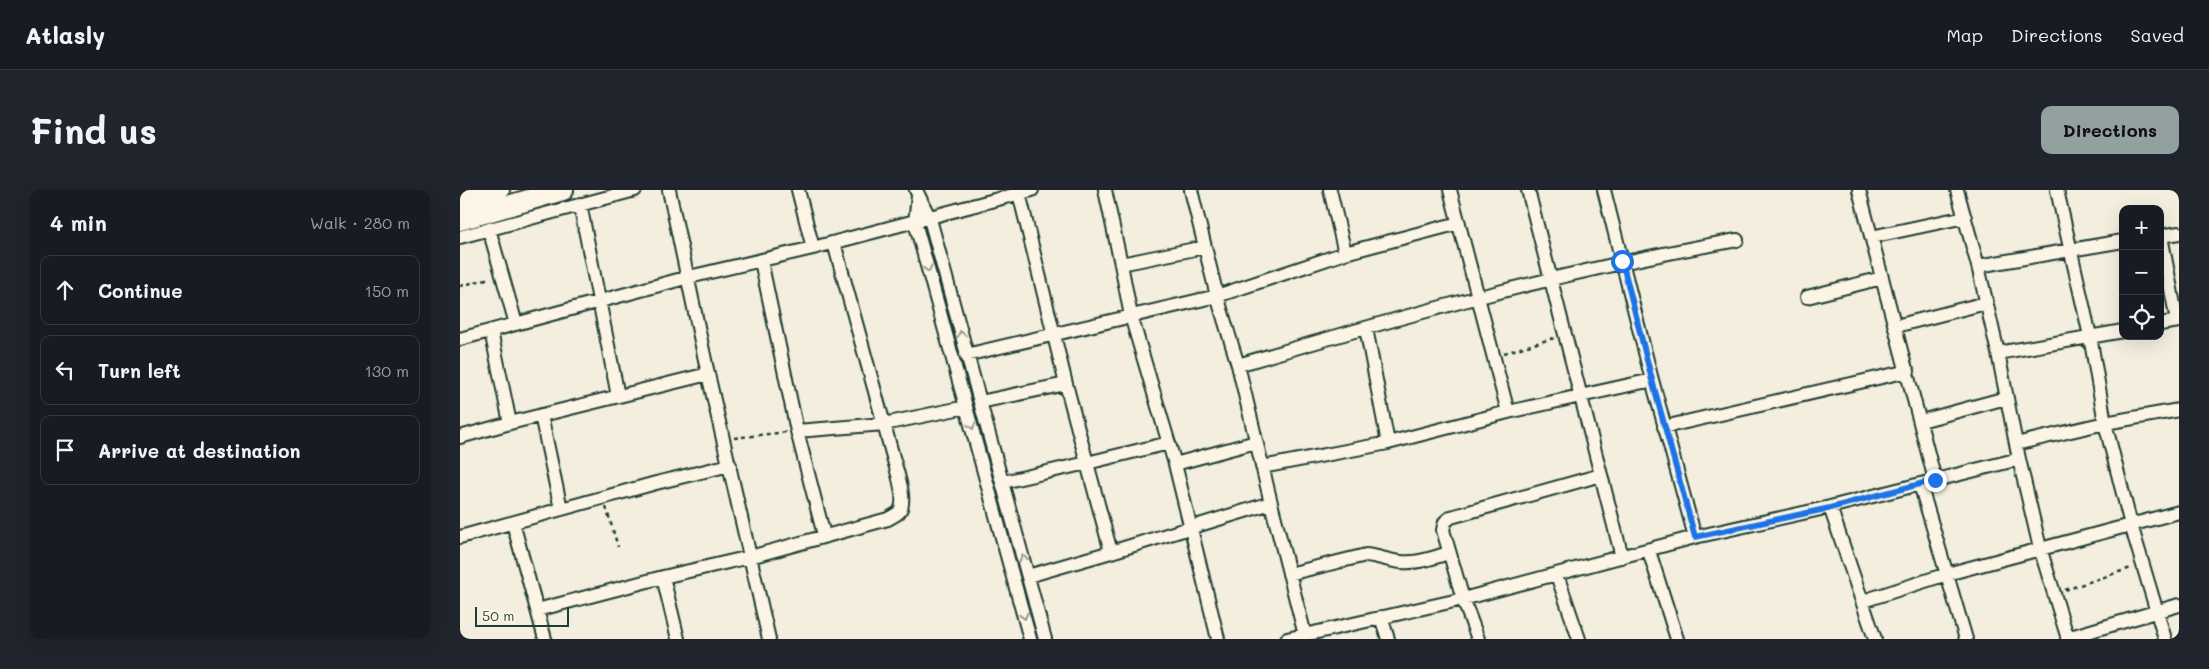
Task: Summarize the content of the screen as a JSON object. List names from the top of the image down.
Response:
{
  "scale_bar": "50 m",
  "page": {
    "header": "Atlasly",
    "nav": ["Map", "Directions", "Saved"],
    "buttons": "Directions",
    "title": "Find us",
    "heading": ["4 min", "Walk · 280 m"],
    "map_buttons": ["+", "−"],
    "list": [
      ["Continue", "150 m"],
      ["Turn left", "130 m"],
      "Arrive at destination"
    ],
    "scale": "50 m"
  }
}
